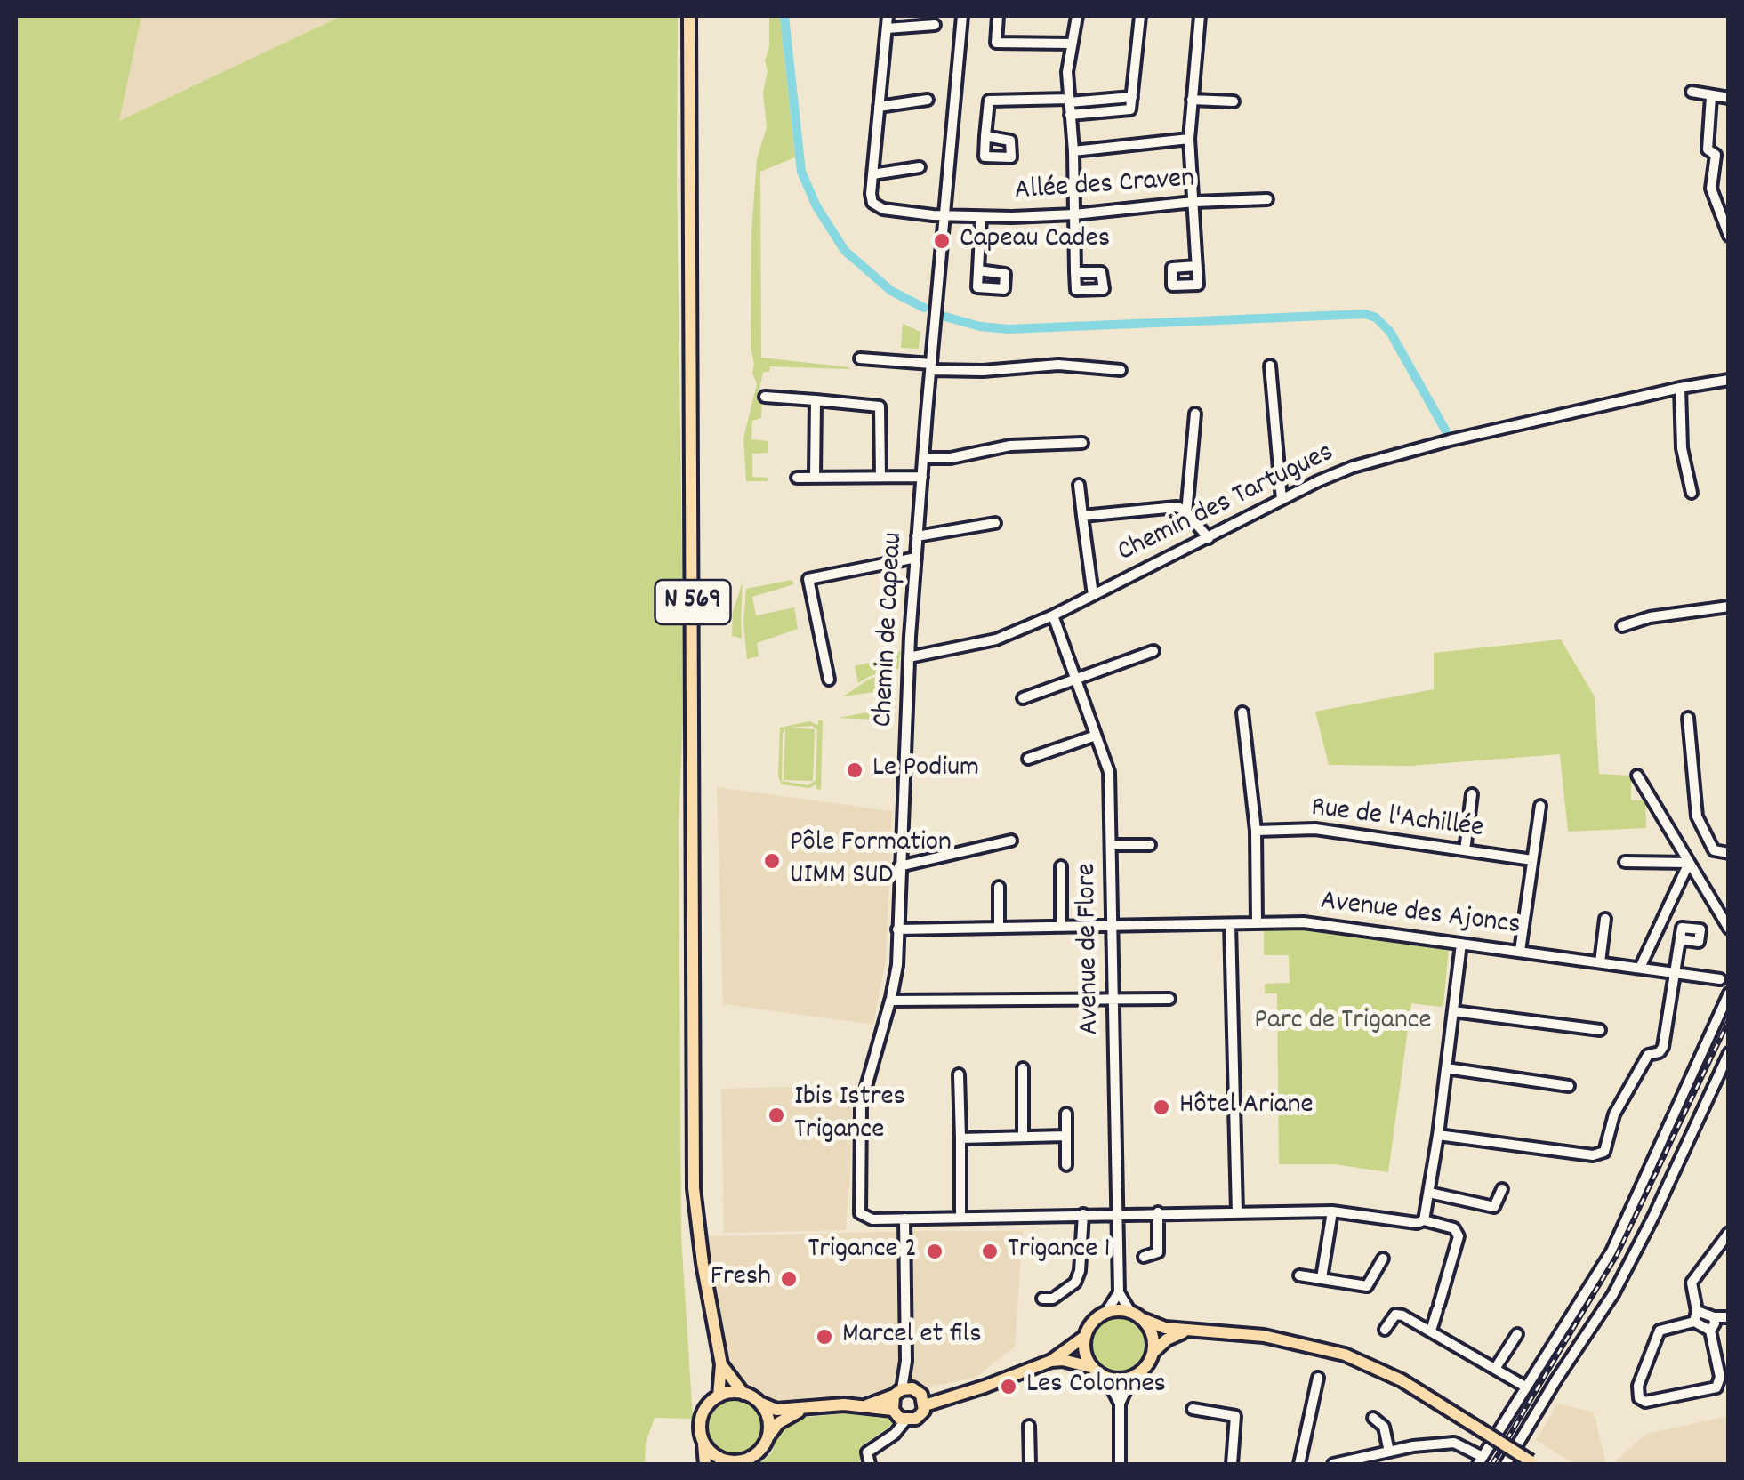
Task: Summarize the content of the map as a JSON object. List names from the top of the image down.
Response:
{
  "streets": {
    "main road": ["N 569"],
    "street": [
      "Allée des Craven",
      "Chemin des Tartugues",
      "Chemin de Capeau",
      "Rue de l'Achillée",
      "Avenue des Ajoncs",
      "Avenue de Flore"
    ]
  },
  "crossings": [
    ["Allée des Craven", "Chemin de Capeau"],
    ["Chemin des Tartugues", "Chemin de Capeau"],
    ["Chemin des Tartugues", "Avenue de Flore"],
    ["Chemin de Capeau", "Avenue des Ajoncs"],
    ["Avenue des Ajoncs", "Avenue de Flore"]
  ],
  "parks": ["Parc de Trigance"],
  "places": [
    "Capeau Cades",
    "Le Podium",
    "Pôle Formation UIMM SUD",
    "Hôtel Ariane",
    "Ibis Istres Trigance",
    "Trigance 2",
    "Trigance 1",
    "Fresh",
    "Marcel et fils",
    "Les Colonnes"
  ]
}
